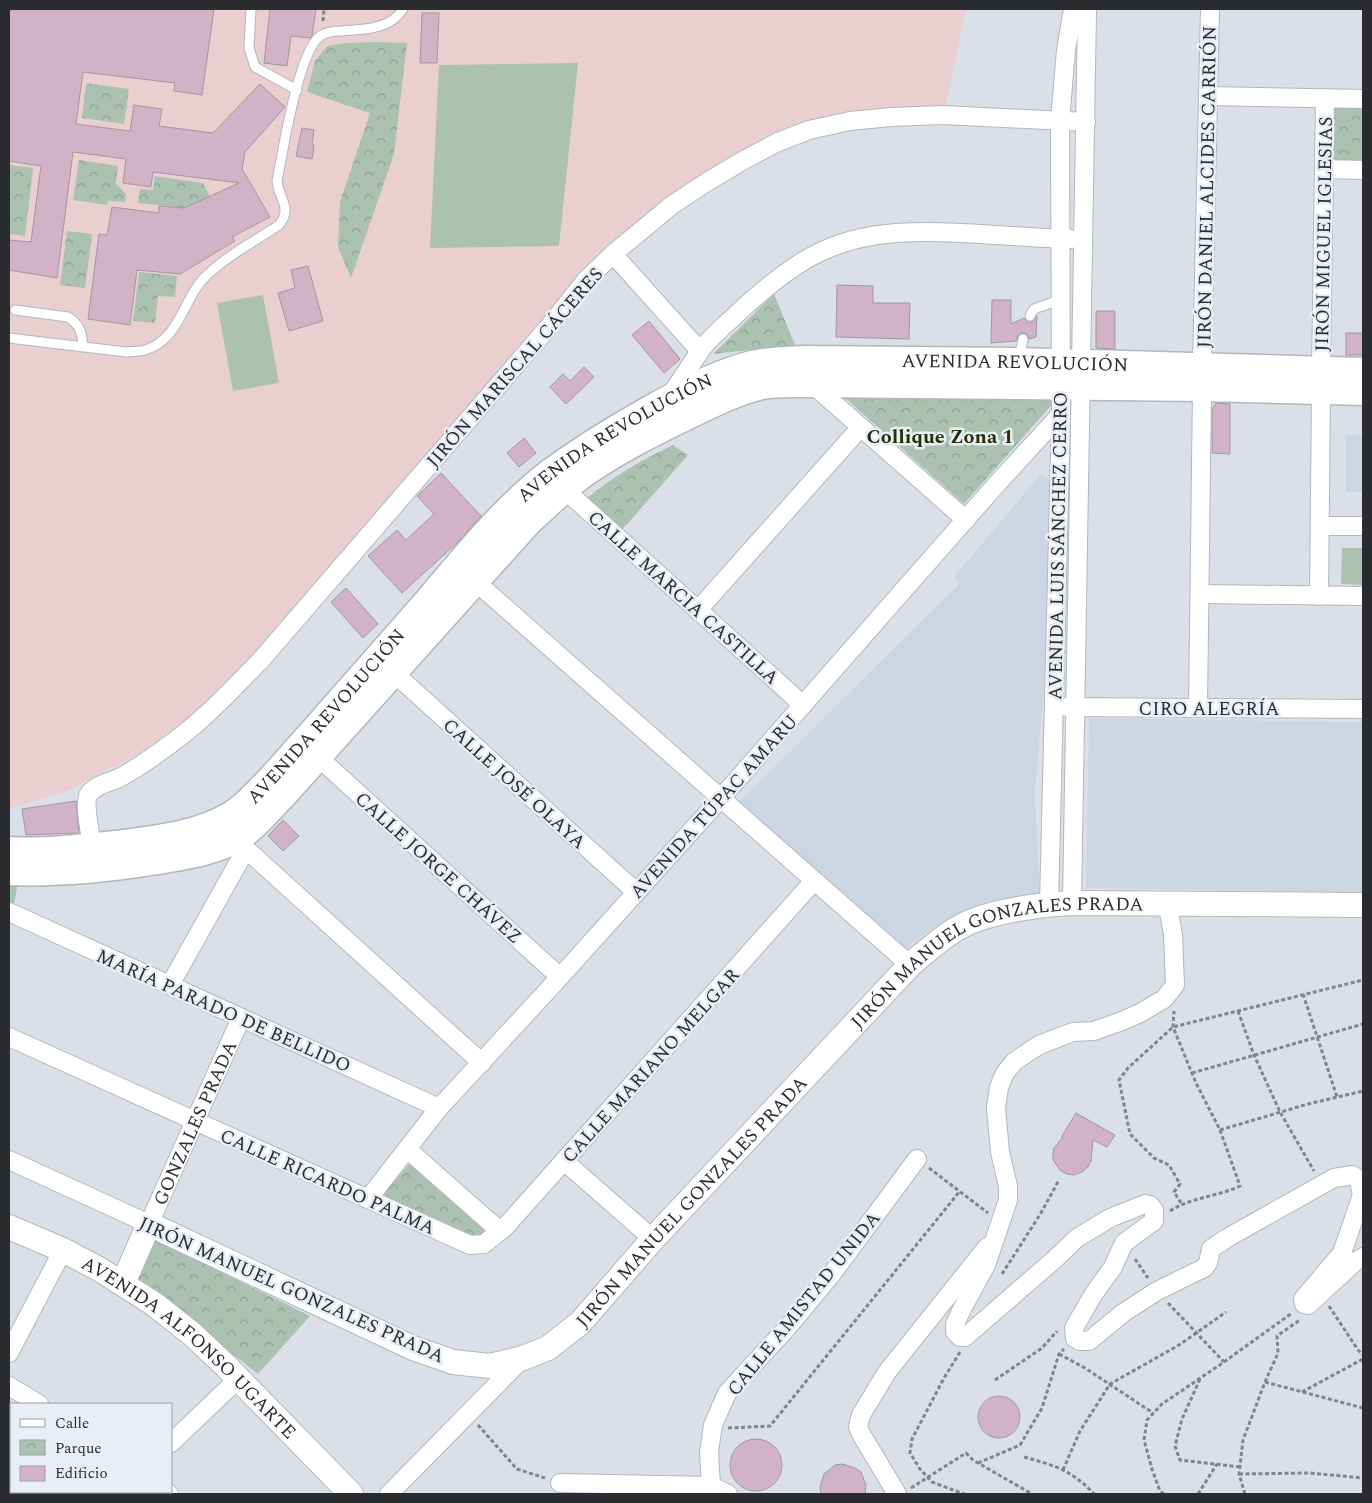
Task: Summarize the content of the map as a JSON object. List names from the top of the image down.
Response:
{
  "streets": {
    "main road": ["AVENIDA REVOLUCIÓN"],
    "street": [
      "JIRÓN DANIEL ALCIDES CARRIÓN",
      "JIRÓN MIGUEL IGLESIAS",
      "JIRÓN MARISCAL CÁCERES",
      "AVENIDA LUIS SÁNCHEZ CERRO",
      "CALLE MARCIA CASTILLA",
      "CIRO ALEGRÍA",
      "CALLE JOSÉ OLAYA",
      "AVENIDA TÚPAC AMARU",
      "CALLE JORGE CHÁVEZ",
      "JIRÓN MANUEL GONZALES PRADA",
      "MARÍA PARADO DE BELLIDO",
      "CALLE MARIANO MELGAR",
      "GONZALES PRADA",
      "CALLE RICARDO PALMA",
      "CALLE AMISTAD UNIDA",
      "AVENIDA ALFONSO UGARTE"
    ]
  },
  "crossings": [
    ["JIRÓN DANIEL ALCIDES CARRIÓN", "AVENIDA REVOLUCIÓN"],
    ["JIRÓN DANIEL ALCIDES CARRIÓN", "CIRO ALEGRÍA"],
    ["JIRÓN MIGUEL IGLESIAS", "AVENIDA REVOLUCIÓN"],
    ["AVENIDA REVOLUCIÓN", "JIRÓN MARISCAL CÁCERES"],
    ["AVENIDA REVOLUCIÓN", "AVENIDA LUIS SÁNCHEZ CERRO"],
    ["AVENIDA REVOLUCIÓN", "CALLE MARCIA CASTILLA"],
    ["AVENIDA REVOLUCIÓN", "CALLE JOSÉ OLAYA"],
    ["AVENIDA REVOLUCIÓN", "CALLE JORGE CHÁVEZ"],
    ["JIRÓN MARISCAL CÁCERES", "AVENIDA LUIS SÁNCHEZ CERRO"],
    ["AVENIDA LUIS SÁNCHEZ CERRO", "CIRO ALEGRÍA"],
    ["AVENIDA LUIS SÁNCHEZ CERRO", "AVENIDA TÚPAC AMARU"],
    ["AVENIDA LUIS SÁNCHEZ CERRO", "JIRÓN MANUEL GONZALES PRADA"],
    ["CALLE MARCIA CASTILLA", "AVENIDA TÚPAC AMARU"],
    ["CALLE JOSÉ OLAYA", "AVENIDA TÚPAC AMARU"],
    ["AVENIDA TÚPAC AMARU", "CALLE JORGE CHÁVEZ"],
    ["AVENIDA TÚPAC AMARU", "MARÍA PARADO DE BELLIDO"],
    ["AVENIDA TÚPAC AMARU", "CALLE RICARDO PALMA"],
    ["JIRÓN MANUEL GONZALES PRADA", "GONZALES PRADA"],
    ["MARÍA PARADO DE BELLIDO", "GONZALES PRADA"],
    ["CALLE MARIANO MELGAR", "CALLE RICARDO PALMA"],
    ["GONZALES PRADA", "CALLE RICARDO PALMA"],
    ["GONZALES PRADA", "AVENIDA ALFONSO UGARTE"]
  ],
  "districts": ["Collique Zona 1"],
  "legend": ["Calle", "Parque", "Edificio"]
}
